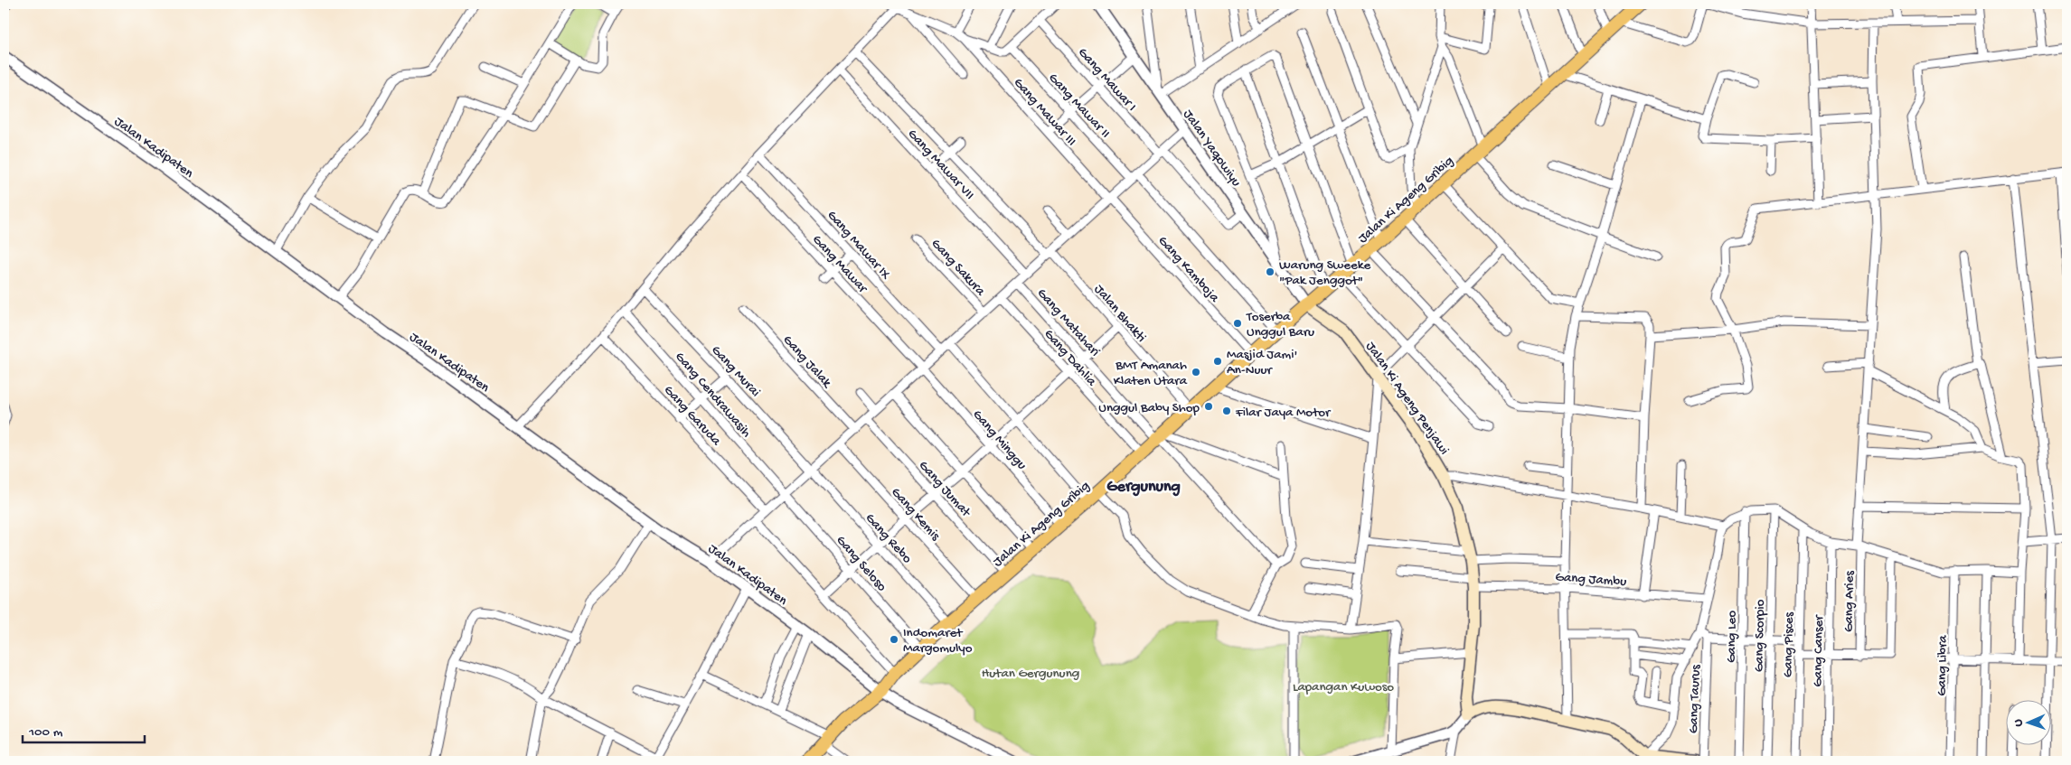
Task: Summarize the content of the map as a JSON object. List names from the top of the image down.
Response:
{
  "streets": {
    "main road": ["Jalan Ki Ageng Gribig", "Jalan Ki Ageng Penjawi"],
    "street": [
      "Gang Mawar I",
      "Gang Mawar II",
      "Gang Mawar III",
      "Jalan Kadipaten",
      "Jalan Yaqowiyu",
      "Gang Mawar VII",
      "Gang Mawar IX",
      "Gang Mawar",
      "Gang Sakura",
      "Gang Kamboja",
      "Jalan Bhakti",
      "Gang Matahari",
      "Gang Dahlia",
      "Gang Jalak",
      "Gang Murai",
      "Gang Cendrawasih",
      "Gang Garuda",
      "Gang Minggu",
      "Gang Jumat",
      "Gang Kemis",
      "Gang Rebo",
      "Gang Seloso",
      "Gang Jambu",
      "Gang Aries",
      "Gang Scorpio",
      "Gang Leo",
      "Gang Pisces",
      "Gang Canser",
      "Gang Libra",
      "Gang Taurus"
    ]
  },
  "crossings": [
    ["Gang Mawar I", "Jalan Yaqowiyu"],
    ["Gang Mawar II", "Jalan Ki Ageng Gribig"],
    ["Gang Mawar III", "Gang Kamboja"],
    ["Jalan Kadipaten", "Jalan Ki Ageng Gribig"],
    ["Jalan Yaqowiyu", "Jalan Ki Ageng Gribig"],
    ["Jalan Yaqowiyu", "Jalan Ki Ageng Penjawi"],
    ["Jalan Ki Ageng Gribig", "Gang Kamboja"],
    ["Jalan Ki Ageng Gribig", "Jalan Bhakti"],
    ["Jalan Ki Ageng Gribig", "Gang Matahari"],
    ["Jalan Ki Ageng Gribig", "Gang Dahlia"],
    ["Jalan Ki Ageng Gribig", "Jalan Ki Ageng Penjawi"],
    ["Jalan Ki Ageng Gribig", "Gang Minggu"],
    ["Jalan Ki Ageng Gribig", "Gang Jumat"],
    ["Jalan Ki Ageng Gribig", "Gang Kemis"],
    ["Jalan Ki Ageng Gribig", "Gang Rebo"],
    ["Jalan Ki Ageng Gribig", "Gang Seloso"],
    ["Gang Mawar", "Gang Minggu"],
    ["Gang Murai", "Gang Rebo"],
    ["Gang Cendrawasih", "Gang Seloso"],
    ["Jalan Ki Ageng Penjawi", "Gang Jambu"]
  ],
  "districts": ["Gergunung"],
  "parks": ["Hutan Gergunung", "Lapangan Kuwoso"],
  "places": [
    "Warung Sweeke \"Pak Jenggot\"",
    "Toserba Unggul Baru",
    "Masjid Jami' An-Nuur",
    "BMT Amanah Klaten Utara",
    "Unggul Baby Shop",
    "Filar Jaya Motor",
    "Indomaret Margomulyo"
  ],
  "scale_bar": "100 m",
  "north": "left"
}
